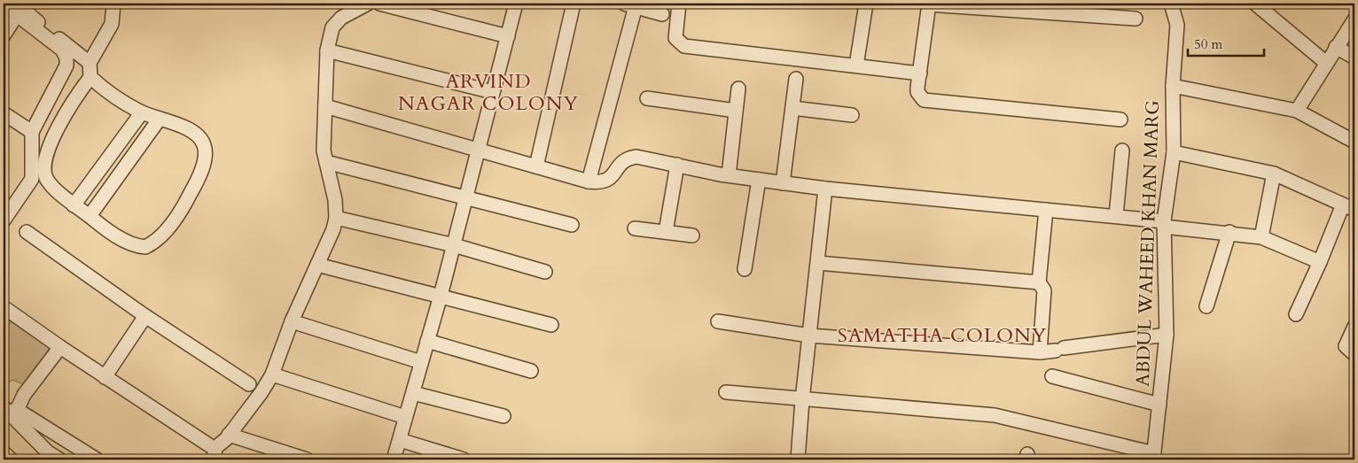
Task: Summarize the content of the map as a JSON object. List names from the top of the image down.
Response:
{
  "streets": {
    "street": ["ABDUL WAHEED KHAN MARG"]
  },
  "districts": ["ARVIND NAGAR COLONY", "SAMATHA COLONY"],
  "scale_bar": "50 m"
}
